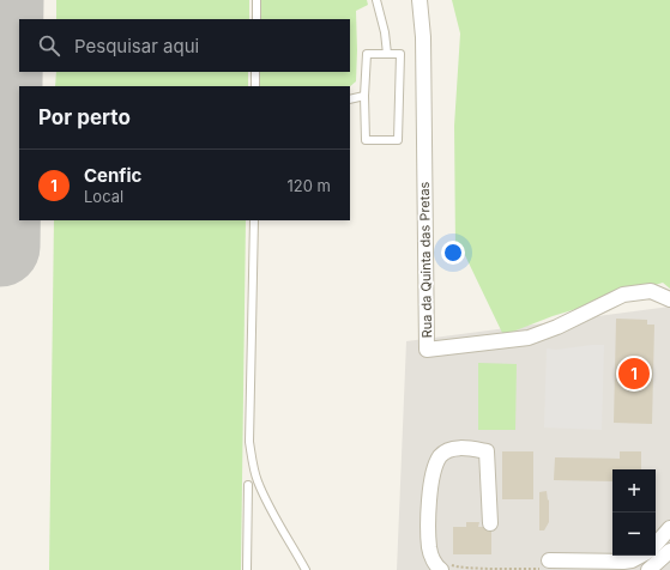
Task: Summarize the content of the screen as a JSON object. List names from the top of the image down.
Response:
{
  "streets": {
    "street": ["Rua da Quinta das Pretas"]
  },
  "page": {
    "search": "Pesquisar aqui",
    "heading": "Por perto",
    "list": [
      {
        "mark": "1",
        "name": "Cenfic",
        "note": "Local",
        "value": "120 m"
      }
    ],
    "pins": "1",
    "map_buttons": ["+", "−"]
  }
}
